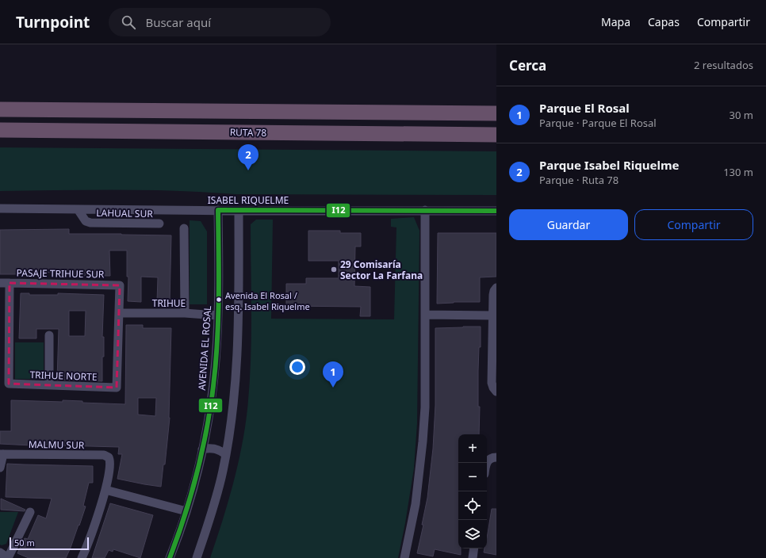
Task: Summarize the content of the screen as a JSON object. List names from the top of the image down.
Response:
{
  "streets": {
    "highway": ["RUTA 78"],
    "street": [
      "ISABEL RIQUELME",
      "LAHUAL SUR",
      "PASAJE TRIHUE SUR",
      "TRIHUE",
      "AVENIDA EL ROSAL",
      "TRIHUE NORTE",
      "MALMU SUR"
    ]
  },
  "crossings": [
    ["ISABEL RIQUELME", "LAHUAL SUR"],
    ["ISABEL RIQUELME", "AVENIDA EL ROSAL"],
    ["PASAJE TRIHUE SUR", "TRIHUE"],
    ["PASAJE TRIHUE SUR", "TRIHUE NORTE"],
    ["TRIHUE", "AVENIDA EL ROSAL"],
    ["TRIHUE", "TRIHUE NORTE"]
  ],
  "places": ["29 Comisaría Sector La Farfana", "Avenida El Rosal / esq. Isabel Riquelme"],
  "lines": ["transit line I12"],
  "scale_bar": "50 m",
  "page": {
    "header": "Turnpoint",
    "search": "Buscar aquí",
    "nav": ["Mapa", "Capas", "Compartir"],
    "heading": ["Cerca", "2 resultados"],
    "list": [
      {
        "mark": "1",
        "name": "Parque El Rosal",
        "note": "Parque · Parque El Rosal",
        "value": "30 m"
      },
      {
        "mark": "2",
        "name": "Parque Isabel Riquelme",
        "note": "Parque · Ruta 78",
        "value": "130 m"
      }
    ],
    "pins": ["2", "1"],
    "buttons": ["Guardar", "Compartir"],
    "map_buttons": ["+", "−"],
    "scale": "50 m"
  }
}
